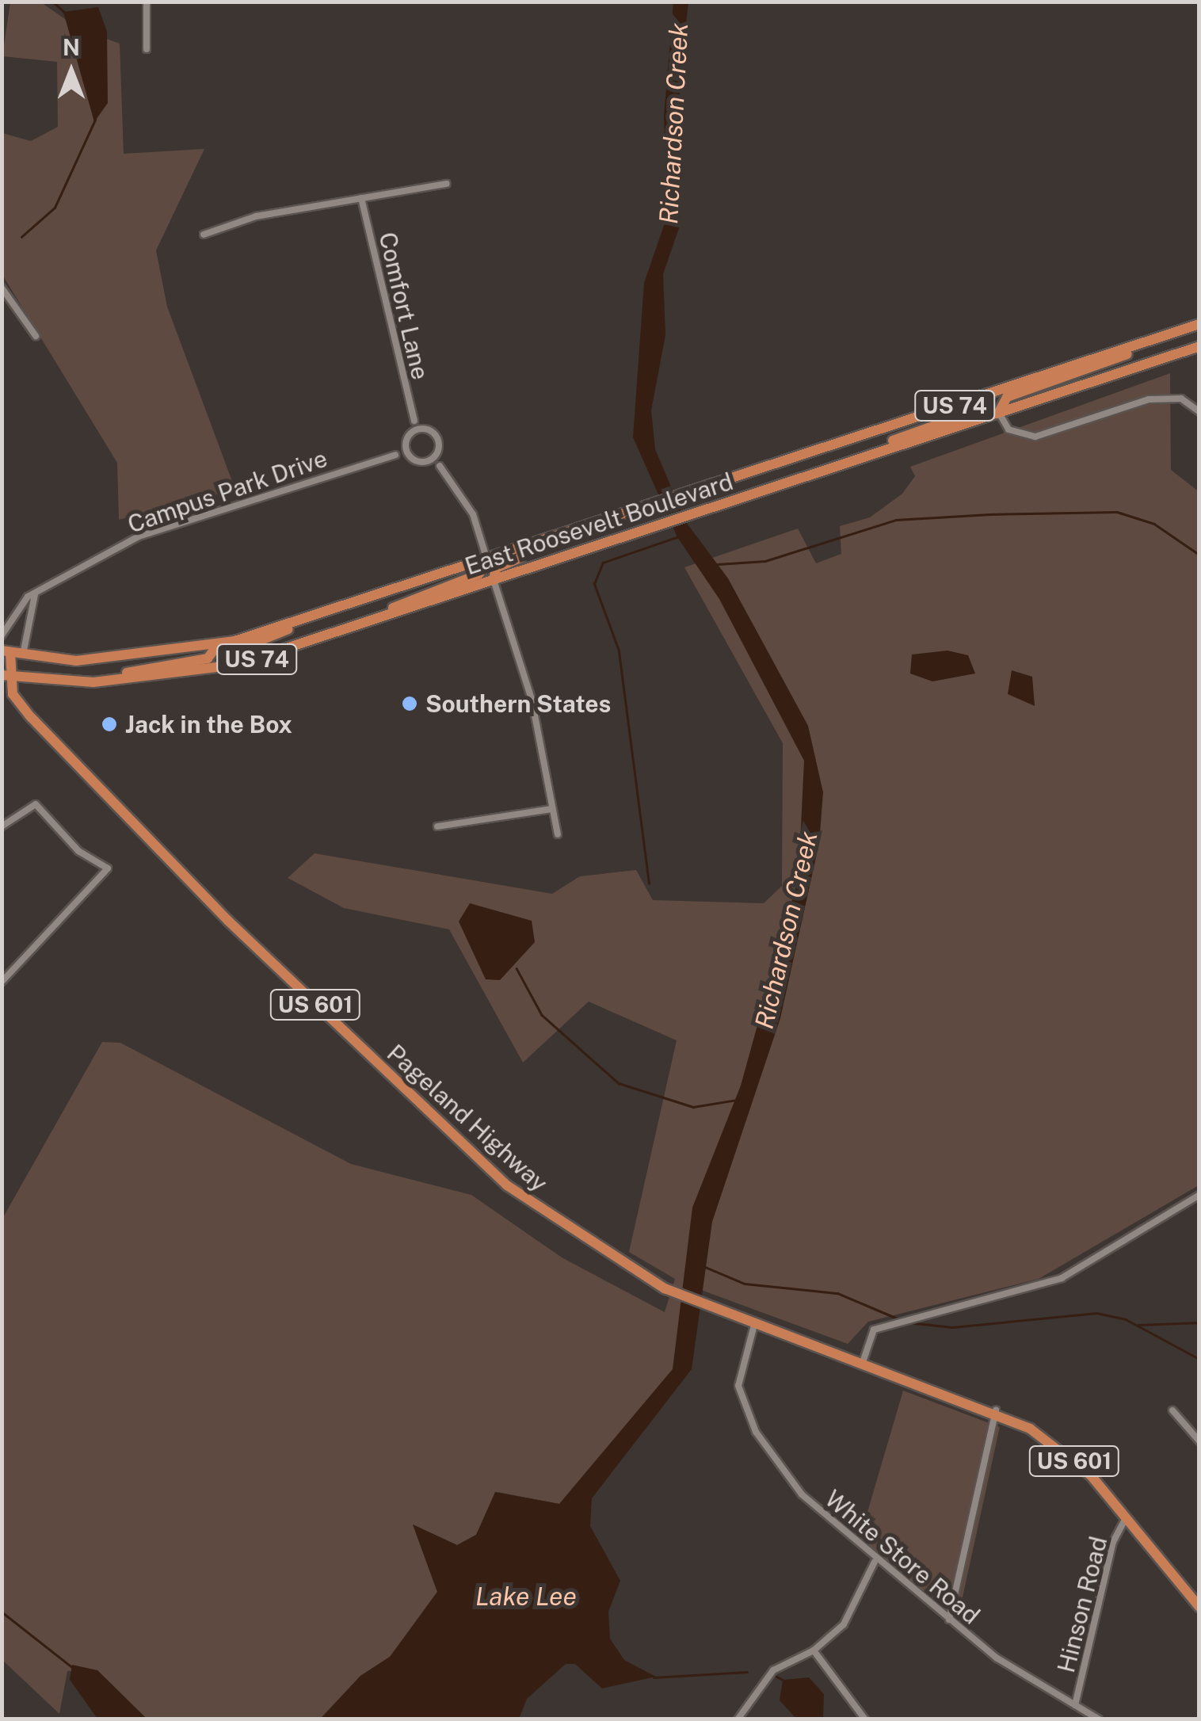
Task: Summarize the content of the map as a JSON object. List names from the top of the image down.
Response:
{
  "streets": {
    "highway": [
      "US 74",
      "East Roosevelt Boulevard",
      "US 601",
      "Pageland Highway"
    ],
    "street": [
      "Comfort Lane",
      "Campus Park Drive",
      "White Store Road",
      "Hinson Road"
    ]
  },
  "crossings": [
    ["Comfort Lane", "Campus Park Drive"],
    ["East Roosevelt Boulevard", "Pageland Highway"],
    ["Pageland Highway", "White Store Road"],
    ["Pageland Highway", "Hinson Road"],
    ["White Store Road", "Hinson Road"]
  ],
  "water": ["Richardson Creek", "Lake Lee"],
  "places": ["Southern States", "Jack in the Box"],
  "north": "top"
}
